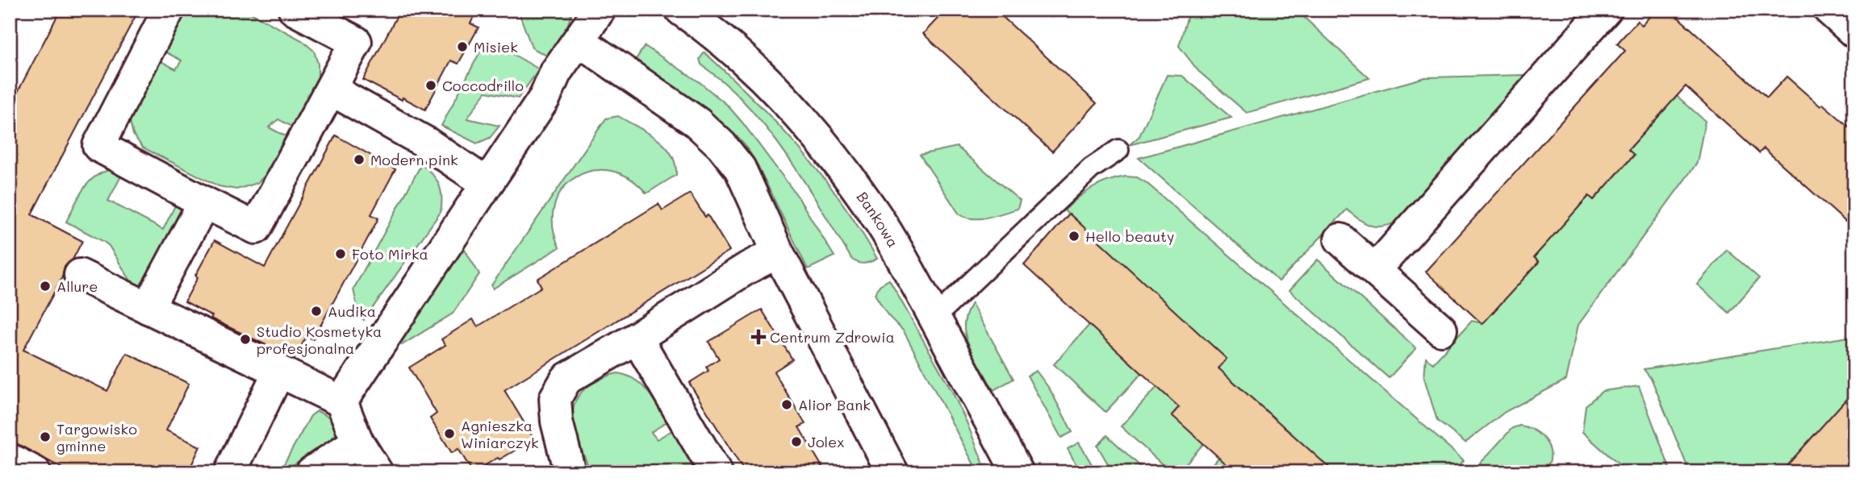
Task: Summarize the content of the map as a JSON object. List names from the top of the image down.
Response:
{
  "streets": {
    "street": ["Bankowa"]
  },
  "places": {
    "other": [
      "Misiek",
      "Coccodrillo",
      "Modern pink",
      "Hello beauty",
      "Foto Mirka",
      "Allure",
      "Audika",
      "Studio Kosmetyka profesjonalna",
      "Alior Bank",
      "Agnieszka Winiarczyk",
      "Targowisko gminne",
      "Jolex"
    ],
    "health": ["Centrum Zdrowia"]
  }
}
